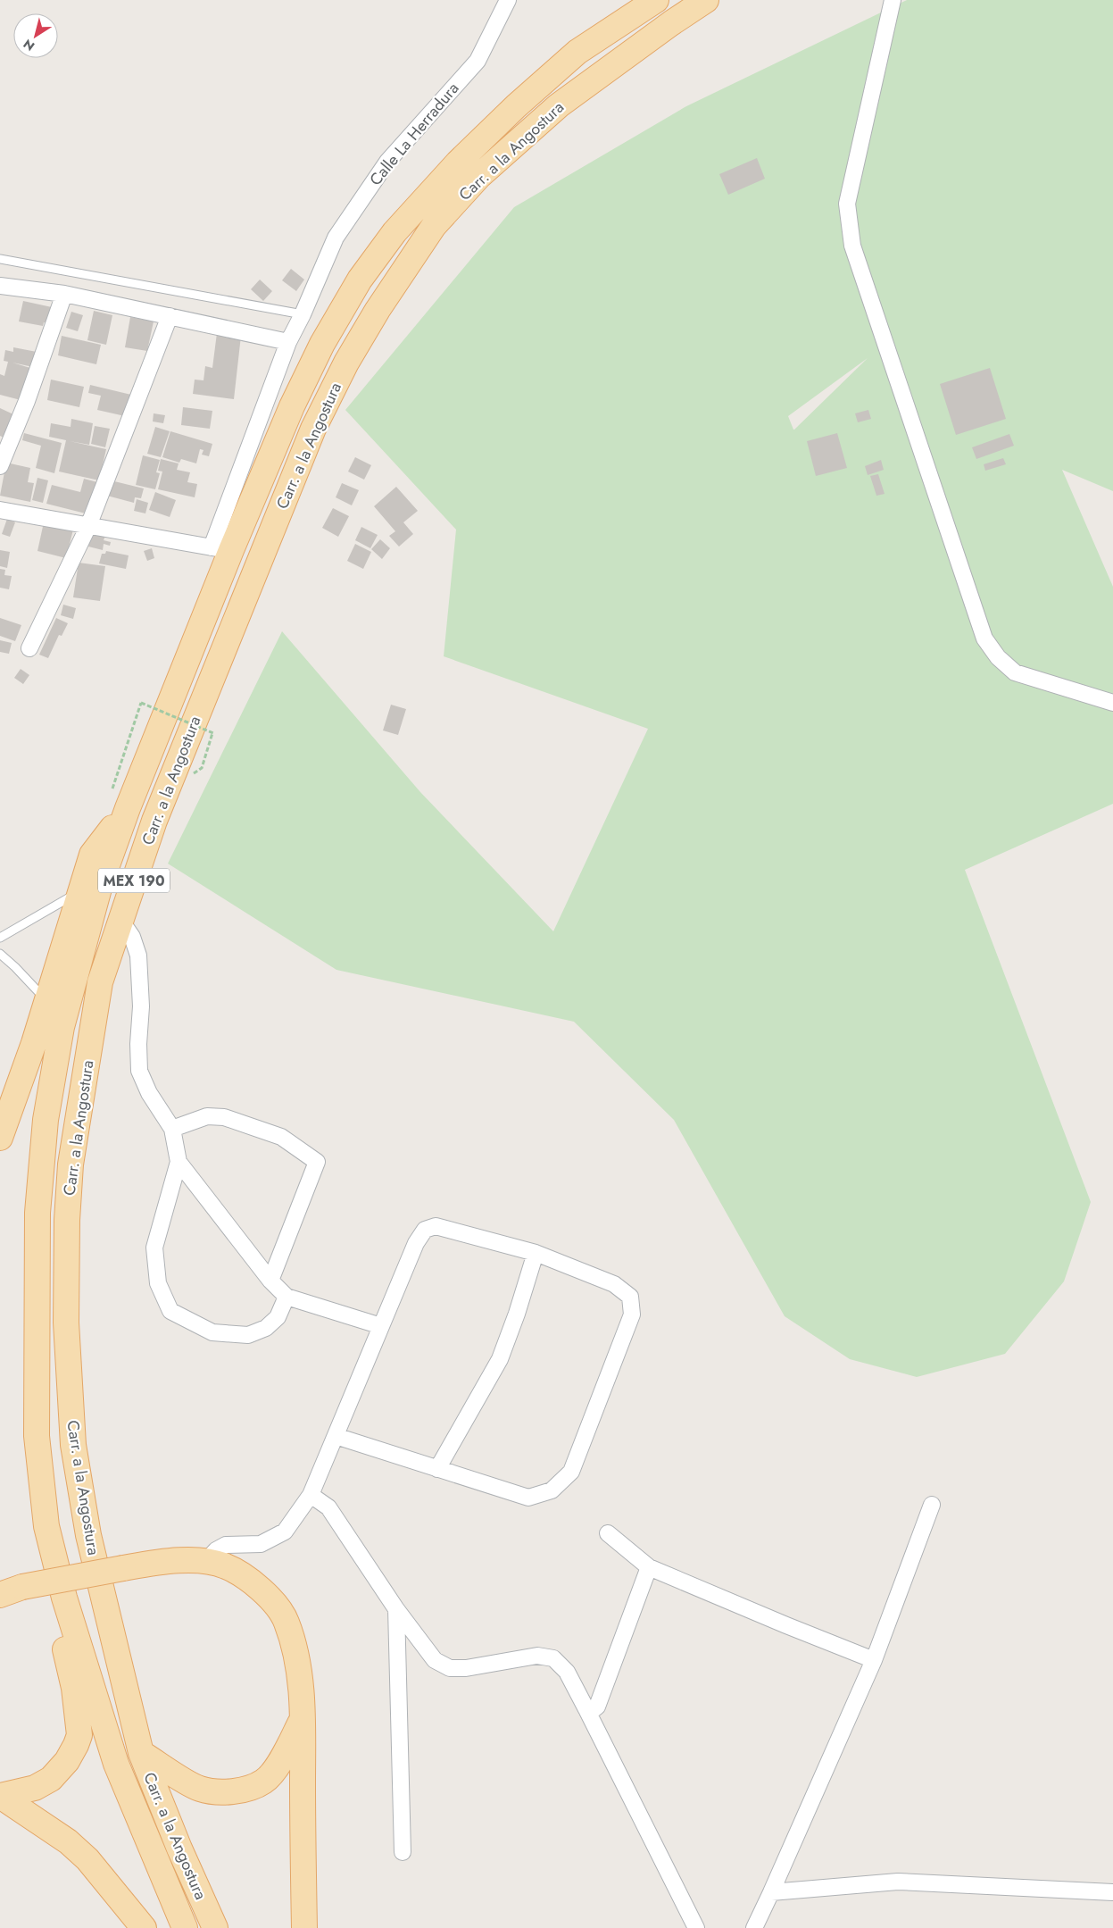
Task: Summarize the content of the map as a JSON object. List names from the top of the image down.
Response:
{
  "streets": {
    "main road": ["Carr. a la Angostura", "MEX 190"],
    "street": ["Calle La Herradura"]
  },
  "crossings": [
    ["Calle La Herradura", "Carr. a la Angostura"]
  ],
  "north": "bottom left"
}
